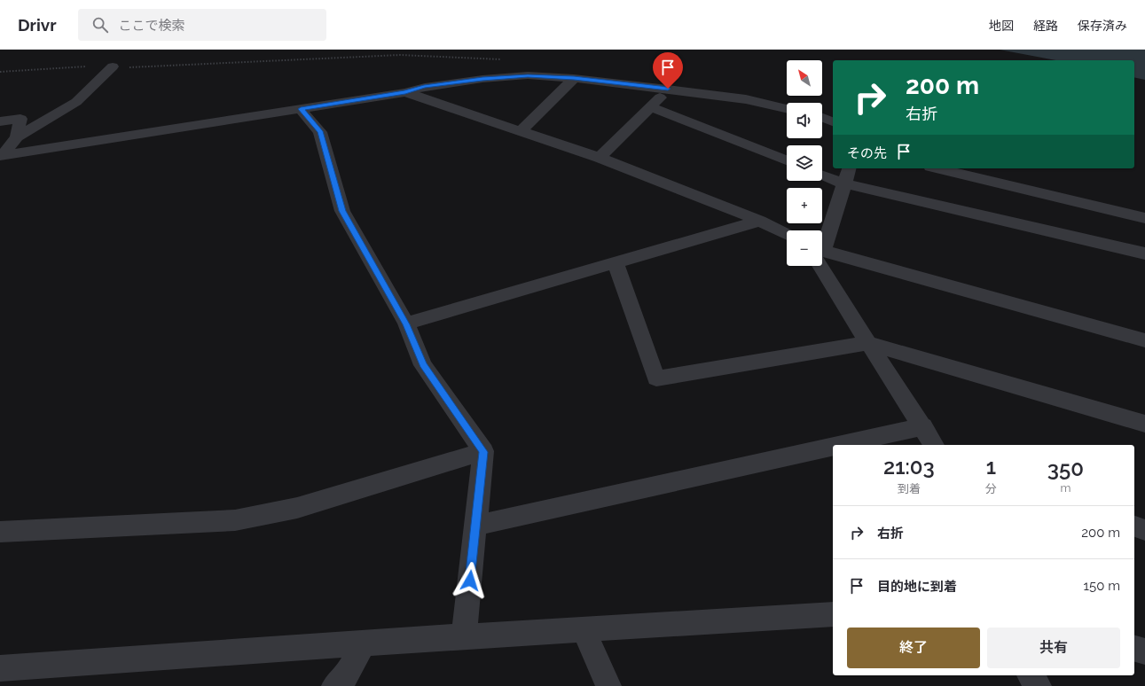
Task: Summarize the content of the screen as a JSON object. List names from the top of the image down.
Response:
{
  "north": "top left",
  "page": {
    "header": "Drivr",
    "search": "ここで検索",
    "nav": ["地図", "経路", "保存済み"],
    "map_buttons": ["+", "−"],
    "turn": ["200 m", "右折"],
    "then": "その先",
    "eta": [
      "21:03",
      "到着",
      "1",
      "分",
      "350",
      "m"
    ],
    "list": [
      {
        "name": "右折",
        "value": "200 m"
      },
      {
        "name": "目的地に到着",
        "value": "150 m"
      }
    ],
    "buttons": ["終了", "共有"]
  }
}
